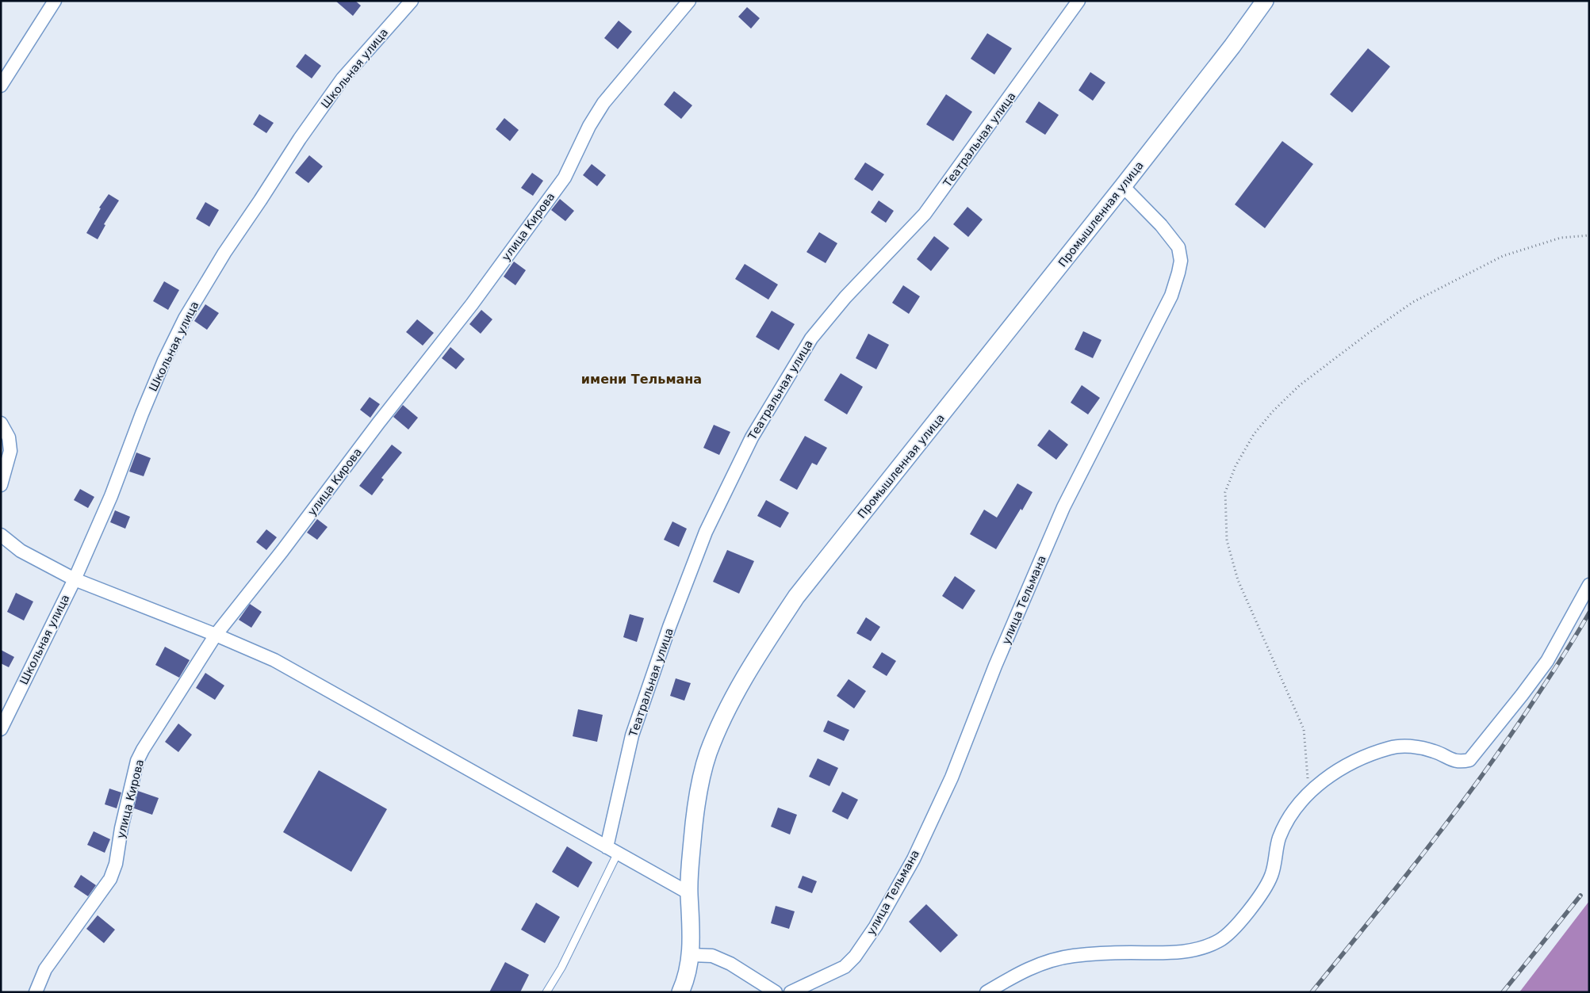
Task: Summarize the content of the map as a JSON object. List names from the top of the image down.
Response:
{
  "streets": {
    "street": [
      "Школьная улица",
      "Театральная улица",
      "Промышленная улица",
      "улица Кирова",
      "улица Тельмана"
    ]
  },
  "crossings": [
    ["Промышленная улица", "улица Тельмана"]
  ],
  "districts": ["имени Тельмана"]
}
